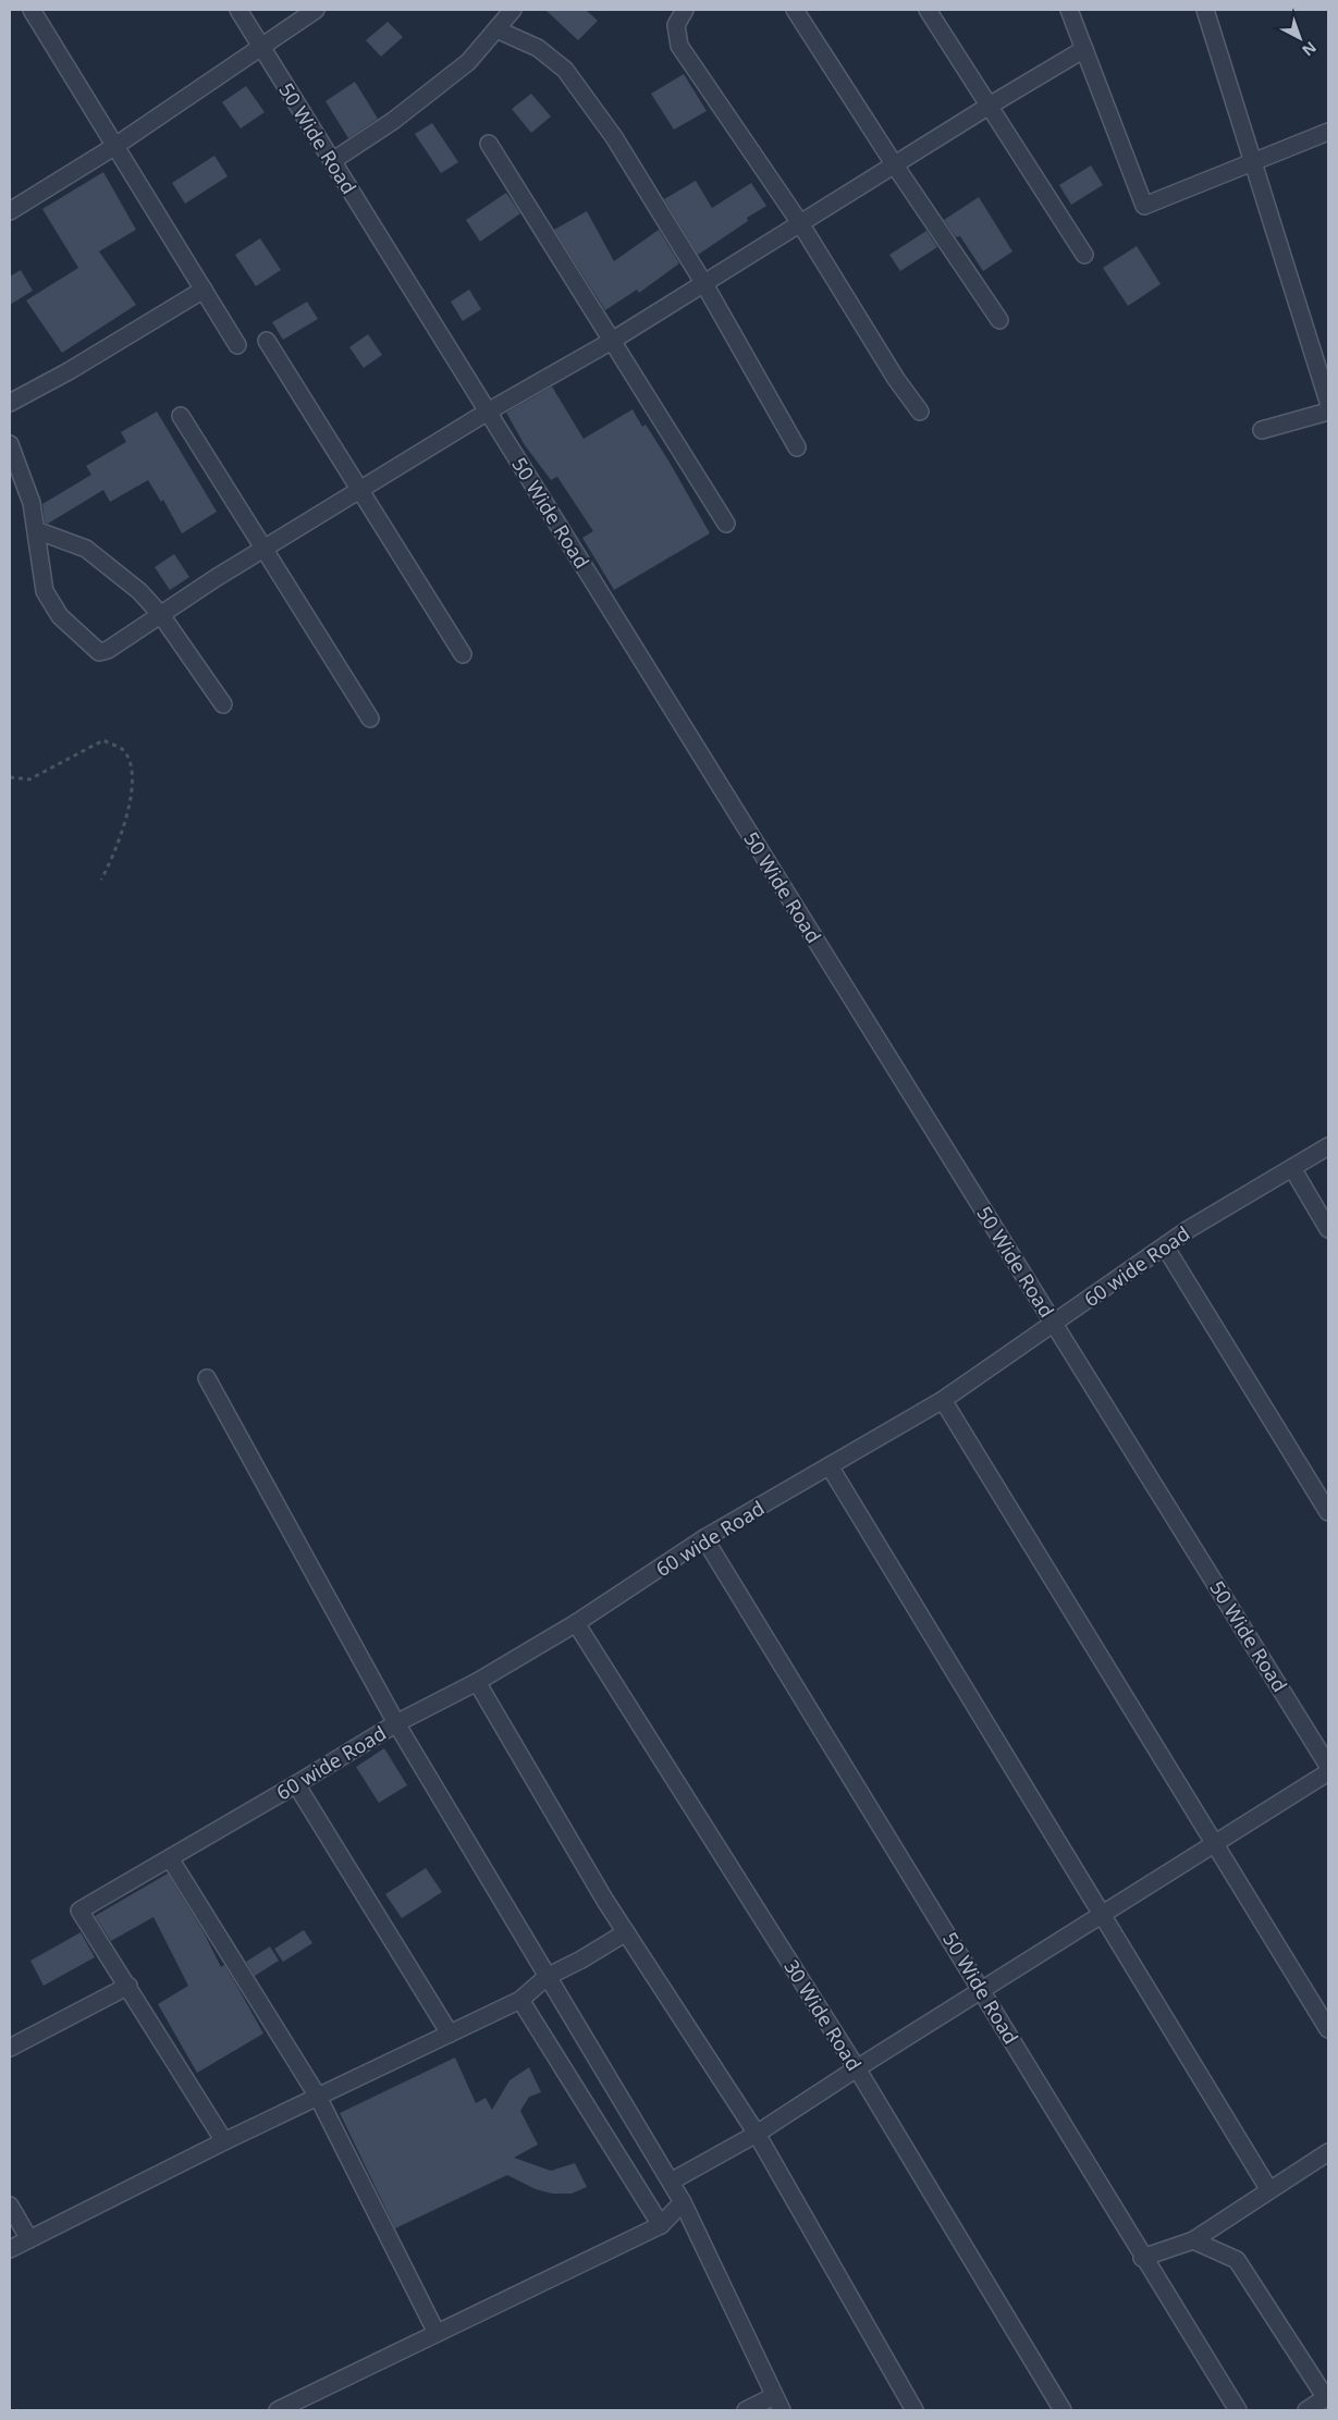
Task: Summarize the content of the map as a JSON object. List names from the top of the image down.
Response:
{
  "streets": {
    "street": ["50 Wide Road", "60 wide Road", "30 Wide Road"]
  },
  "crossings": [
    ["50 Wide Road", "60 wide Road"],
    ["60 wide Road", "30 Wide Road"]
  ],
  "north": "bottom right"
}
